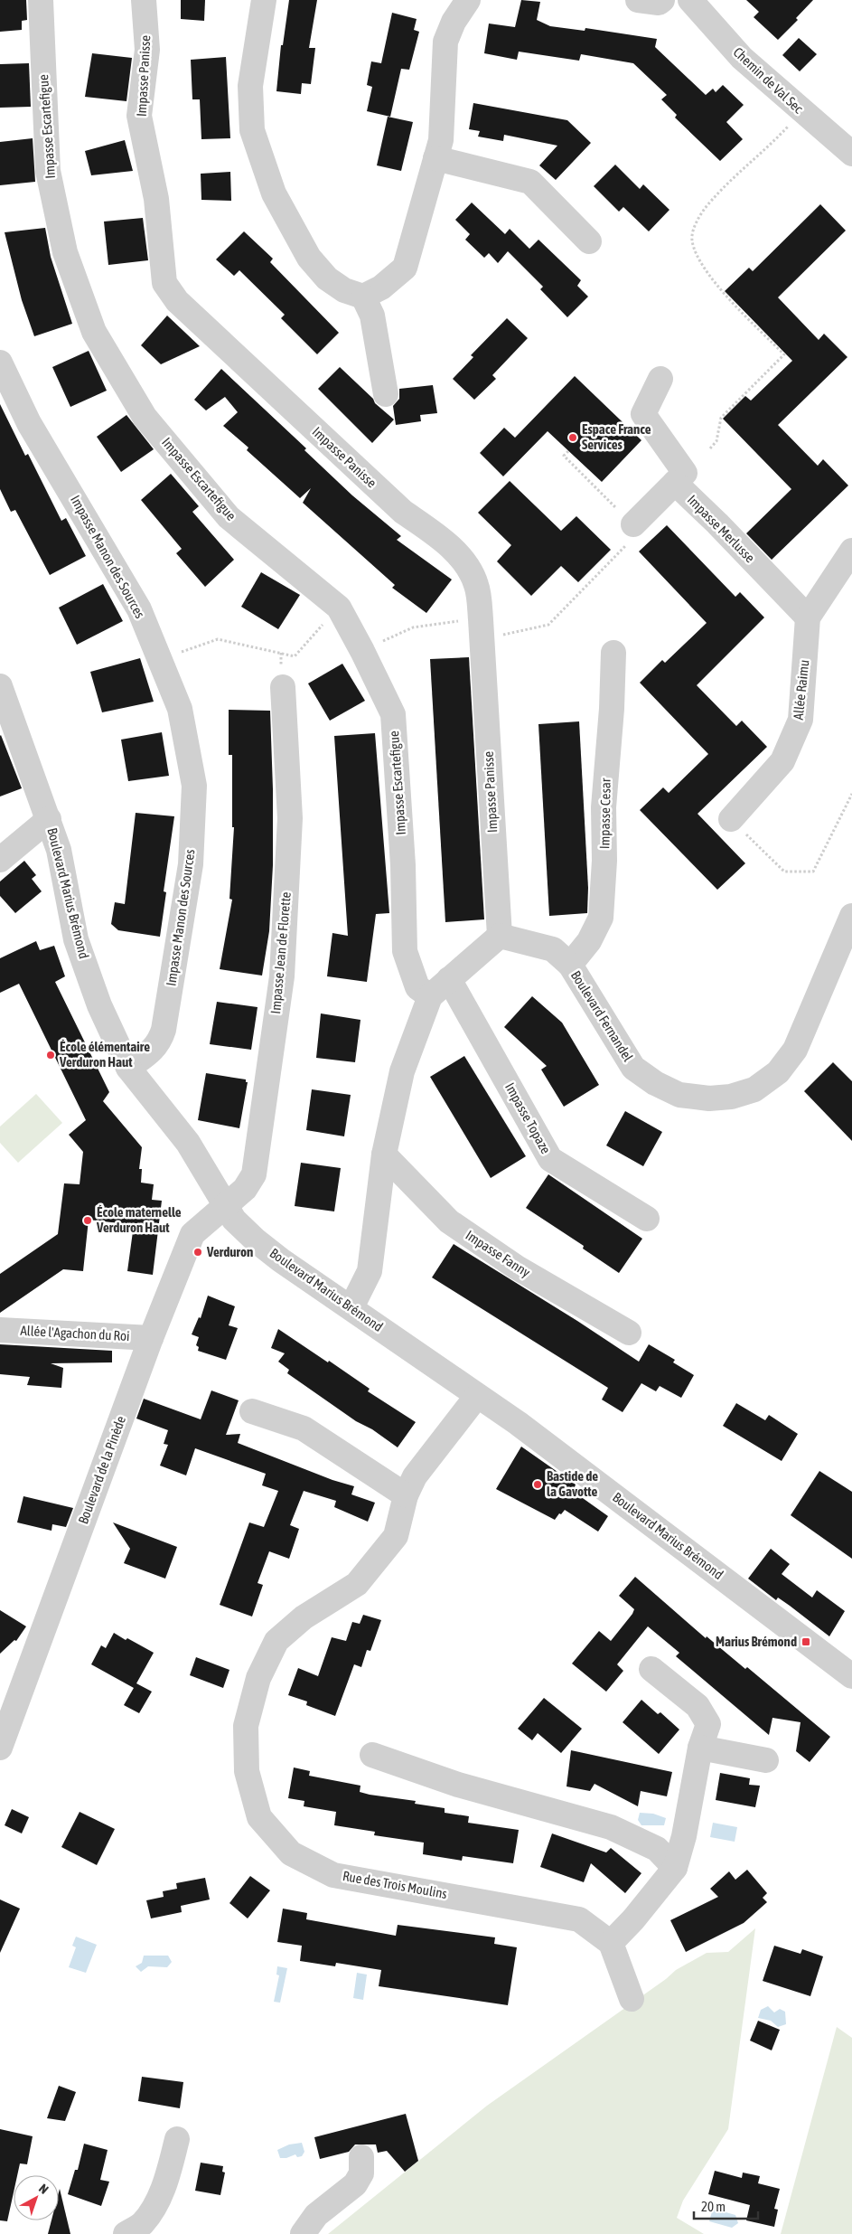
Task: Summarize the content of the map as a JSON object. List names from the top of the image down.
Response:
{
  "streets": {
    "street": [
      "Impasse Panisse",
      "Chemin de Val Sec",
      "Impasse Escartefigue",
      "Impasse Merlusse",
      "Impasse Manon des Sources",
      "Allée Raimu",
      "Impasse Cesar",
      "Boulevard Marius Brémond",
      "Impasse Jean de Florette",
      "Boulevard Fernandel",
      "Impasse Topaze",
      "Impasse Fanny",
      "Allée l'Agachon du Roi",
      "Boulevard de la Pinède",
      "Rue des Trois Moulins"
    ]
  },
  "crossings": [
    ["Impasse Panisse", "Boulevard Fernandel"],
    ["Impasse Merlusse", "Allée Raimu"],
    ["Impasse Manon des Sources", "Boulevard Marius Brémond"],
    ["Impasse Cesar", "Boulevard Fernandel"],
    ["Boulevard Marius Brémond", "Impasse Jean de Florette"],
    ["Boulevard Marius Brémond", "Boulevard de la Pinède"],
    ["Boulevard Marius Brémond", "Rue des Trois Moulins"],
    ["Impasse Jean de Florette", "Boulevard de la Pinède"],
    ["Allée l'Agachon du Roi", "Boulevard de la Pinède"]
  ],
  "places": {
    "other": [
      "Espace France Services",
      "École élémentaire Verduron Haut",
      "École maternelle Verduron Haut",
      "Verduron",
      "Bastide de la Gavotte"
    ],
    "transit": ["Marius Brémond"]
  },
  "scale_bar": "20 m",
  "north": "top right"
}
